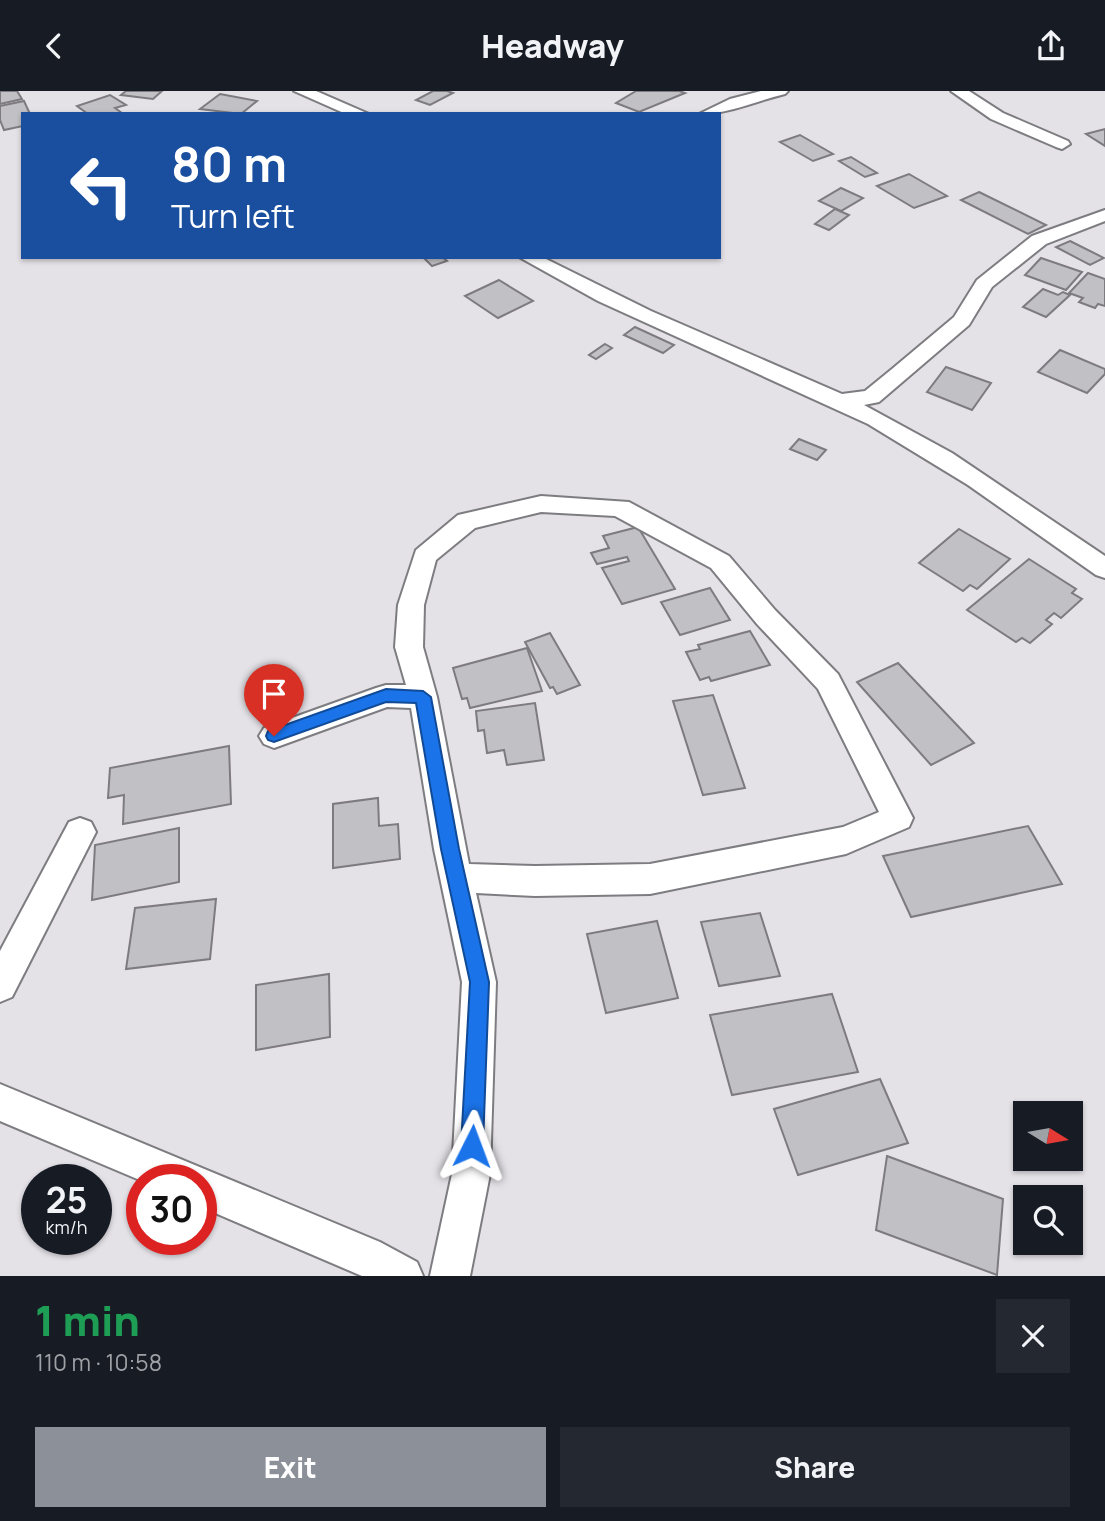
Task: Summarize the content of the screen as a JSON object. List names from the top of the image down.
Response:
{
  "north": "right",
  "page": {
    "header": "Headway",
    "turn": ["80 m", "Turn left"],
    "speed": "25 km/h",
    "limit": "30",
    "heading": ["1 min", "110 m · 10:58"],
    "buttons": ["Exit", "Share"]
  }
}
